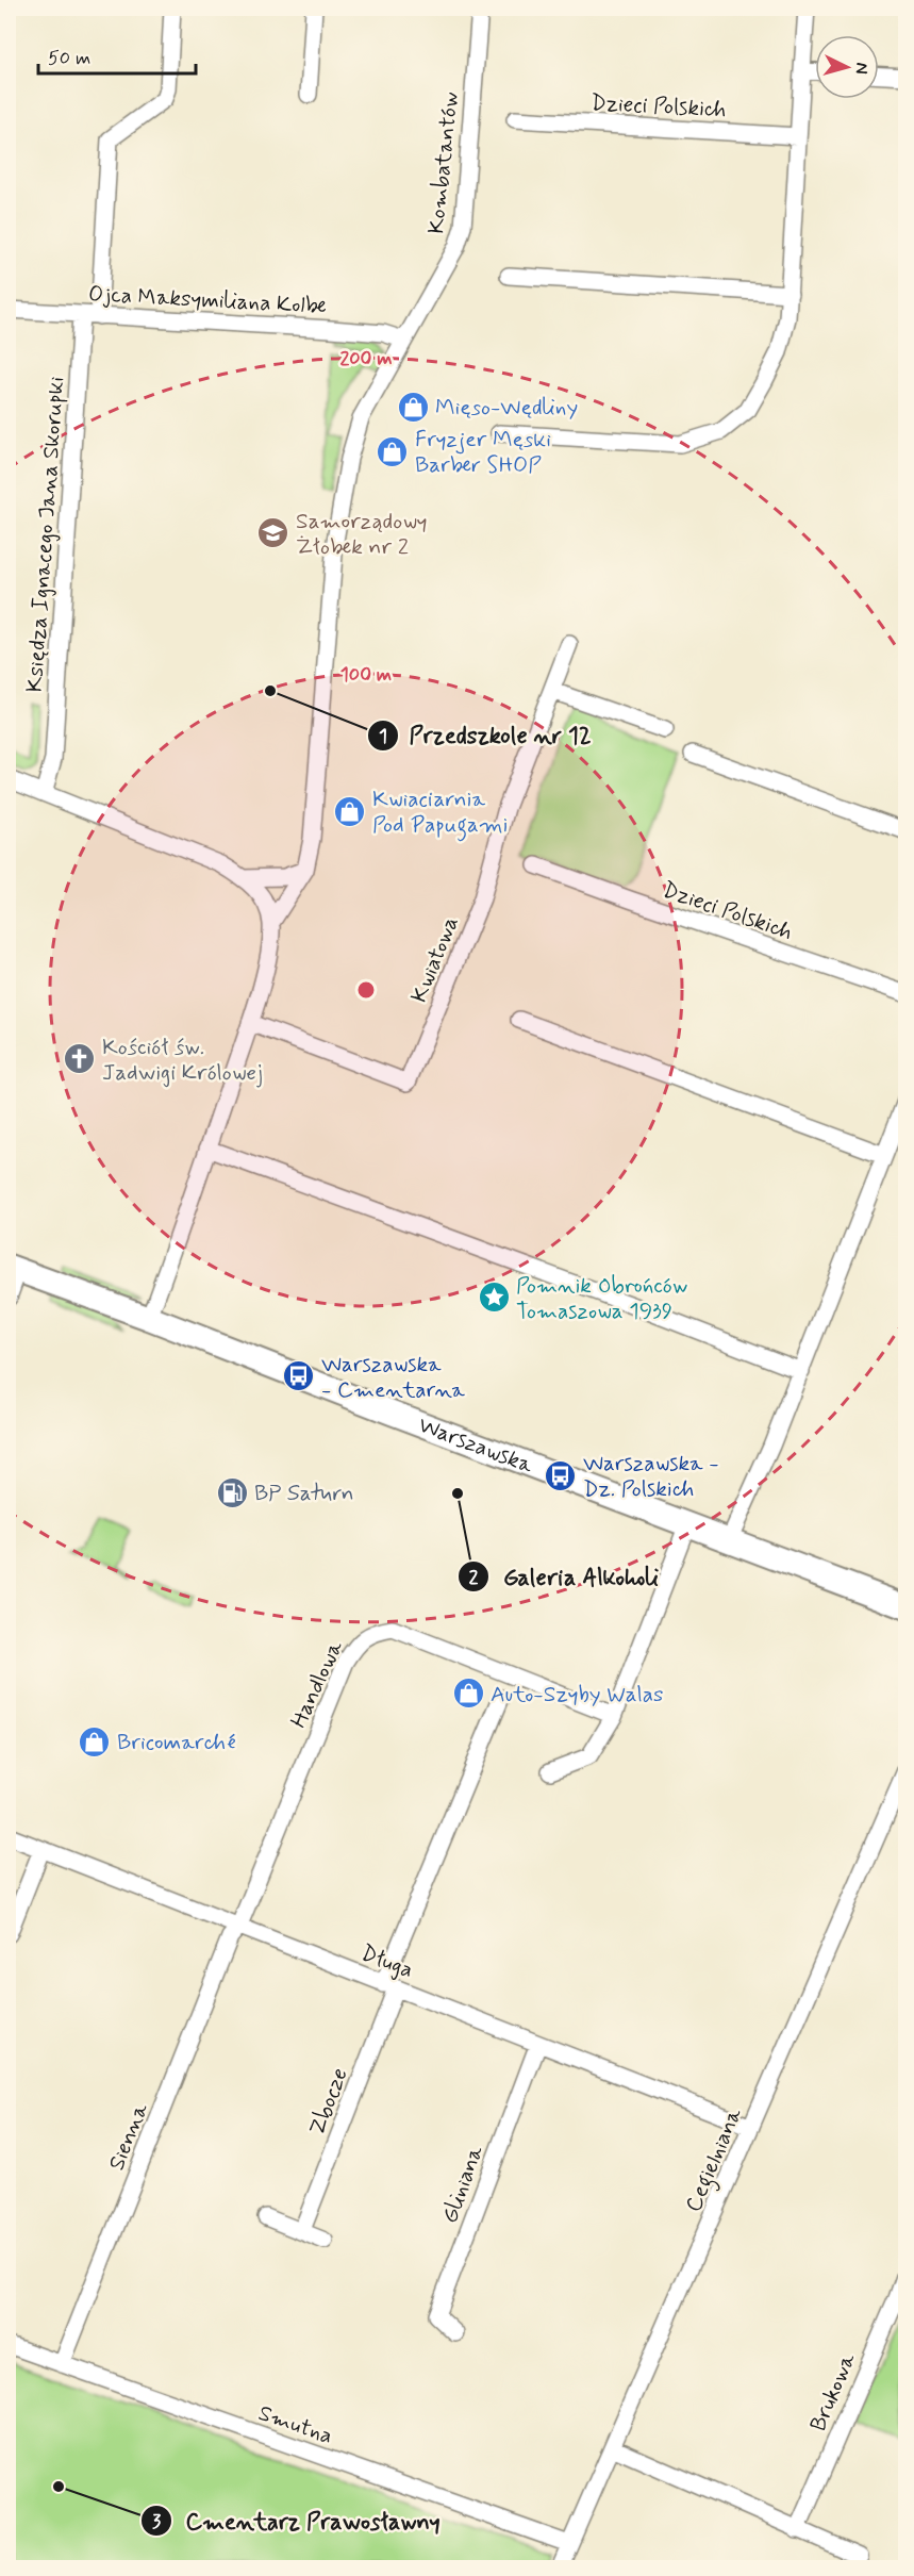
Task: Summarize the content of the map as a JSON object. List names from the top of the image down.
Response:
{
  "streets": {
    "main road": ["Warszawska"],
    "street": [
      "Dzieci Polskich",
      "Kombatantów",
      "Ojca Maksymiliana Kolbe",
      "Księdza Ignacego Jana Skorupki",
      "Kwiatowa",
      "Handlowa",
      "Długa",
      "Zbocze",
      "Sienna",
      "Cegielniana",
      "Gliniana",
      "Brukowa",
      "Smutna"
    ]
  },
  "crossings": [
    ["Kombatantów", "Ojca Maksymiliana Kolbe"],
    ["Ojca Maksymiliana Kolbe", "Księdza Ignacego Jana Skorupki"],
    ["Handlowa", "Długa"],
    ["Handlowa", "Sienna"],
    ["Długa", "Zbocze"],
    ["Długa", "Sienna"],
    ["Długa", "Cegielniana"],
    ["Długa", "Gliniana"],
    ["Sienna", "Smutna"],
    ["Cegielniana", "Smutna"]
  ],
  "places": {
    "shop": [
      "Mięso-Wędliny",
      "Fryzjer Męski Barber SHOP",
      "Kwiaciarnia Pod Papugami",
      "Auto-Szyby Walas",
      "Bricomarché"
    ],
    "school or university": ["Samorządowy Żłobek nr 2"],
    "other": ["Przedszkole nr 12", "Galeria Alkoholi", "Cmentarz Prawosławny"],
    "church": ["Kościół św. Jadwigi Królowej"],
    "place": ["Pomnik Obrońców Tomaszowa 1939"],
    "bus stop": ["Warszawska - Cmentarna", "Warszawska - Dz. Polskich"],
    "fuel station": ["BP Saturn"]
  },
  "scale_bar": "50 m",
  "north": "right",
  "rings": ["200 m", "100 m"]
}
